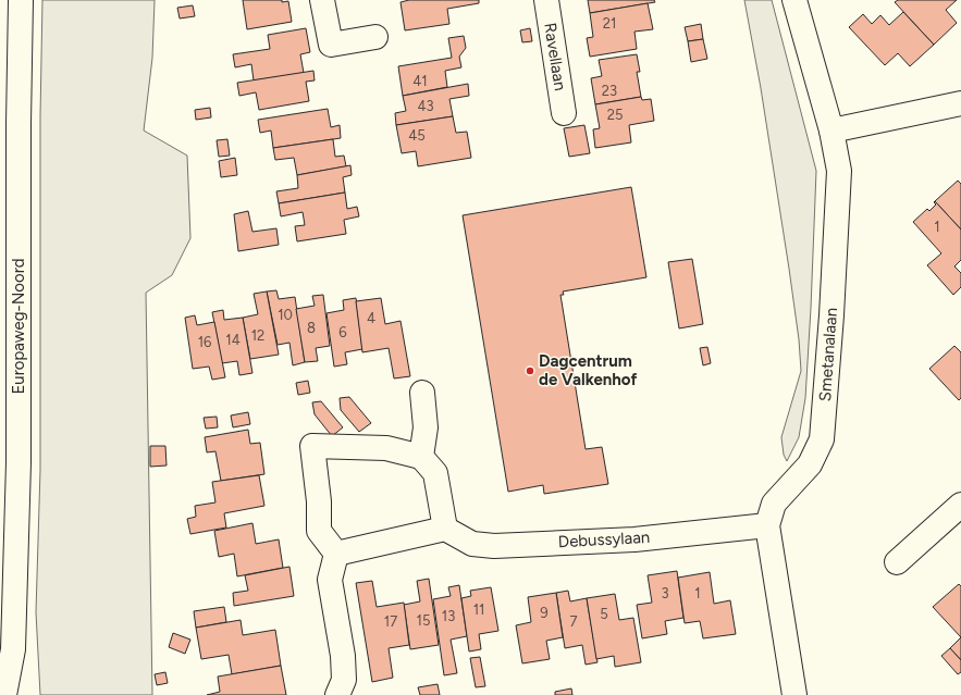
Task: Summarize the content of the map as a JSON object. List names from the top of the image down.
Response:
{
  "streets": {
    "street": [
      "Ravellaan",
      "Europaweg-Noord",
      "Smetanalaan",
      "Debussylaan"
    ]
  },
  "crossings": [
    ["Smetanalaan", "Debussylaan"]
  ],
  "places": ["Dagcentrum de Valkenhof"],
  "house_numbers": [
    "21",
    "41",
    "23",
    "43",
    "25",
    "45",
    "1",
    "10",
    "4",
    "8",
    "6",
    "12",
    "14",
    "16",
    "3",
    "1",
    "11",
    "9",
    "5",
    "13",
    "15",
    "17",
    "7"
  ]
}
